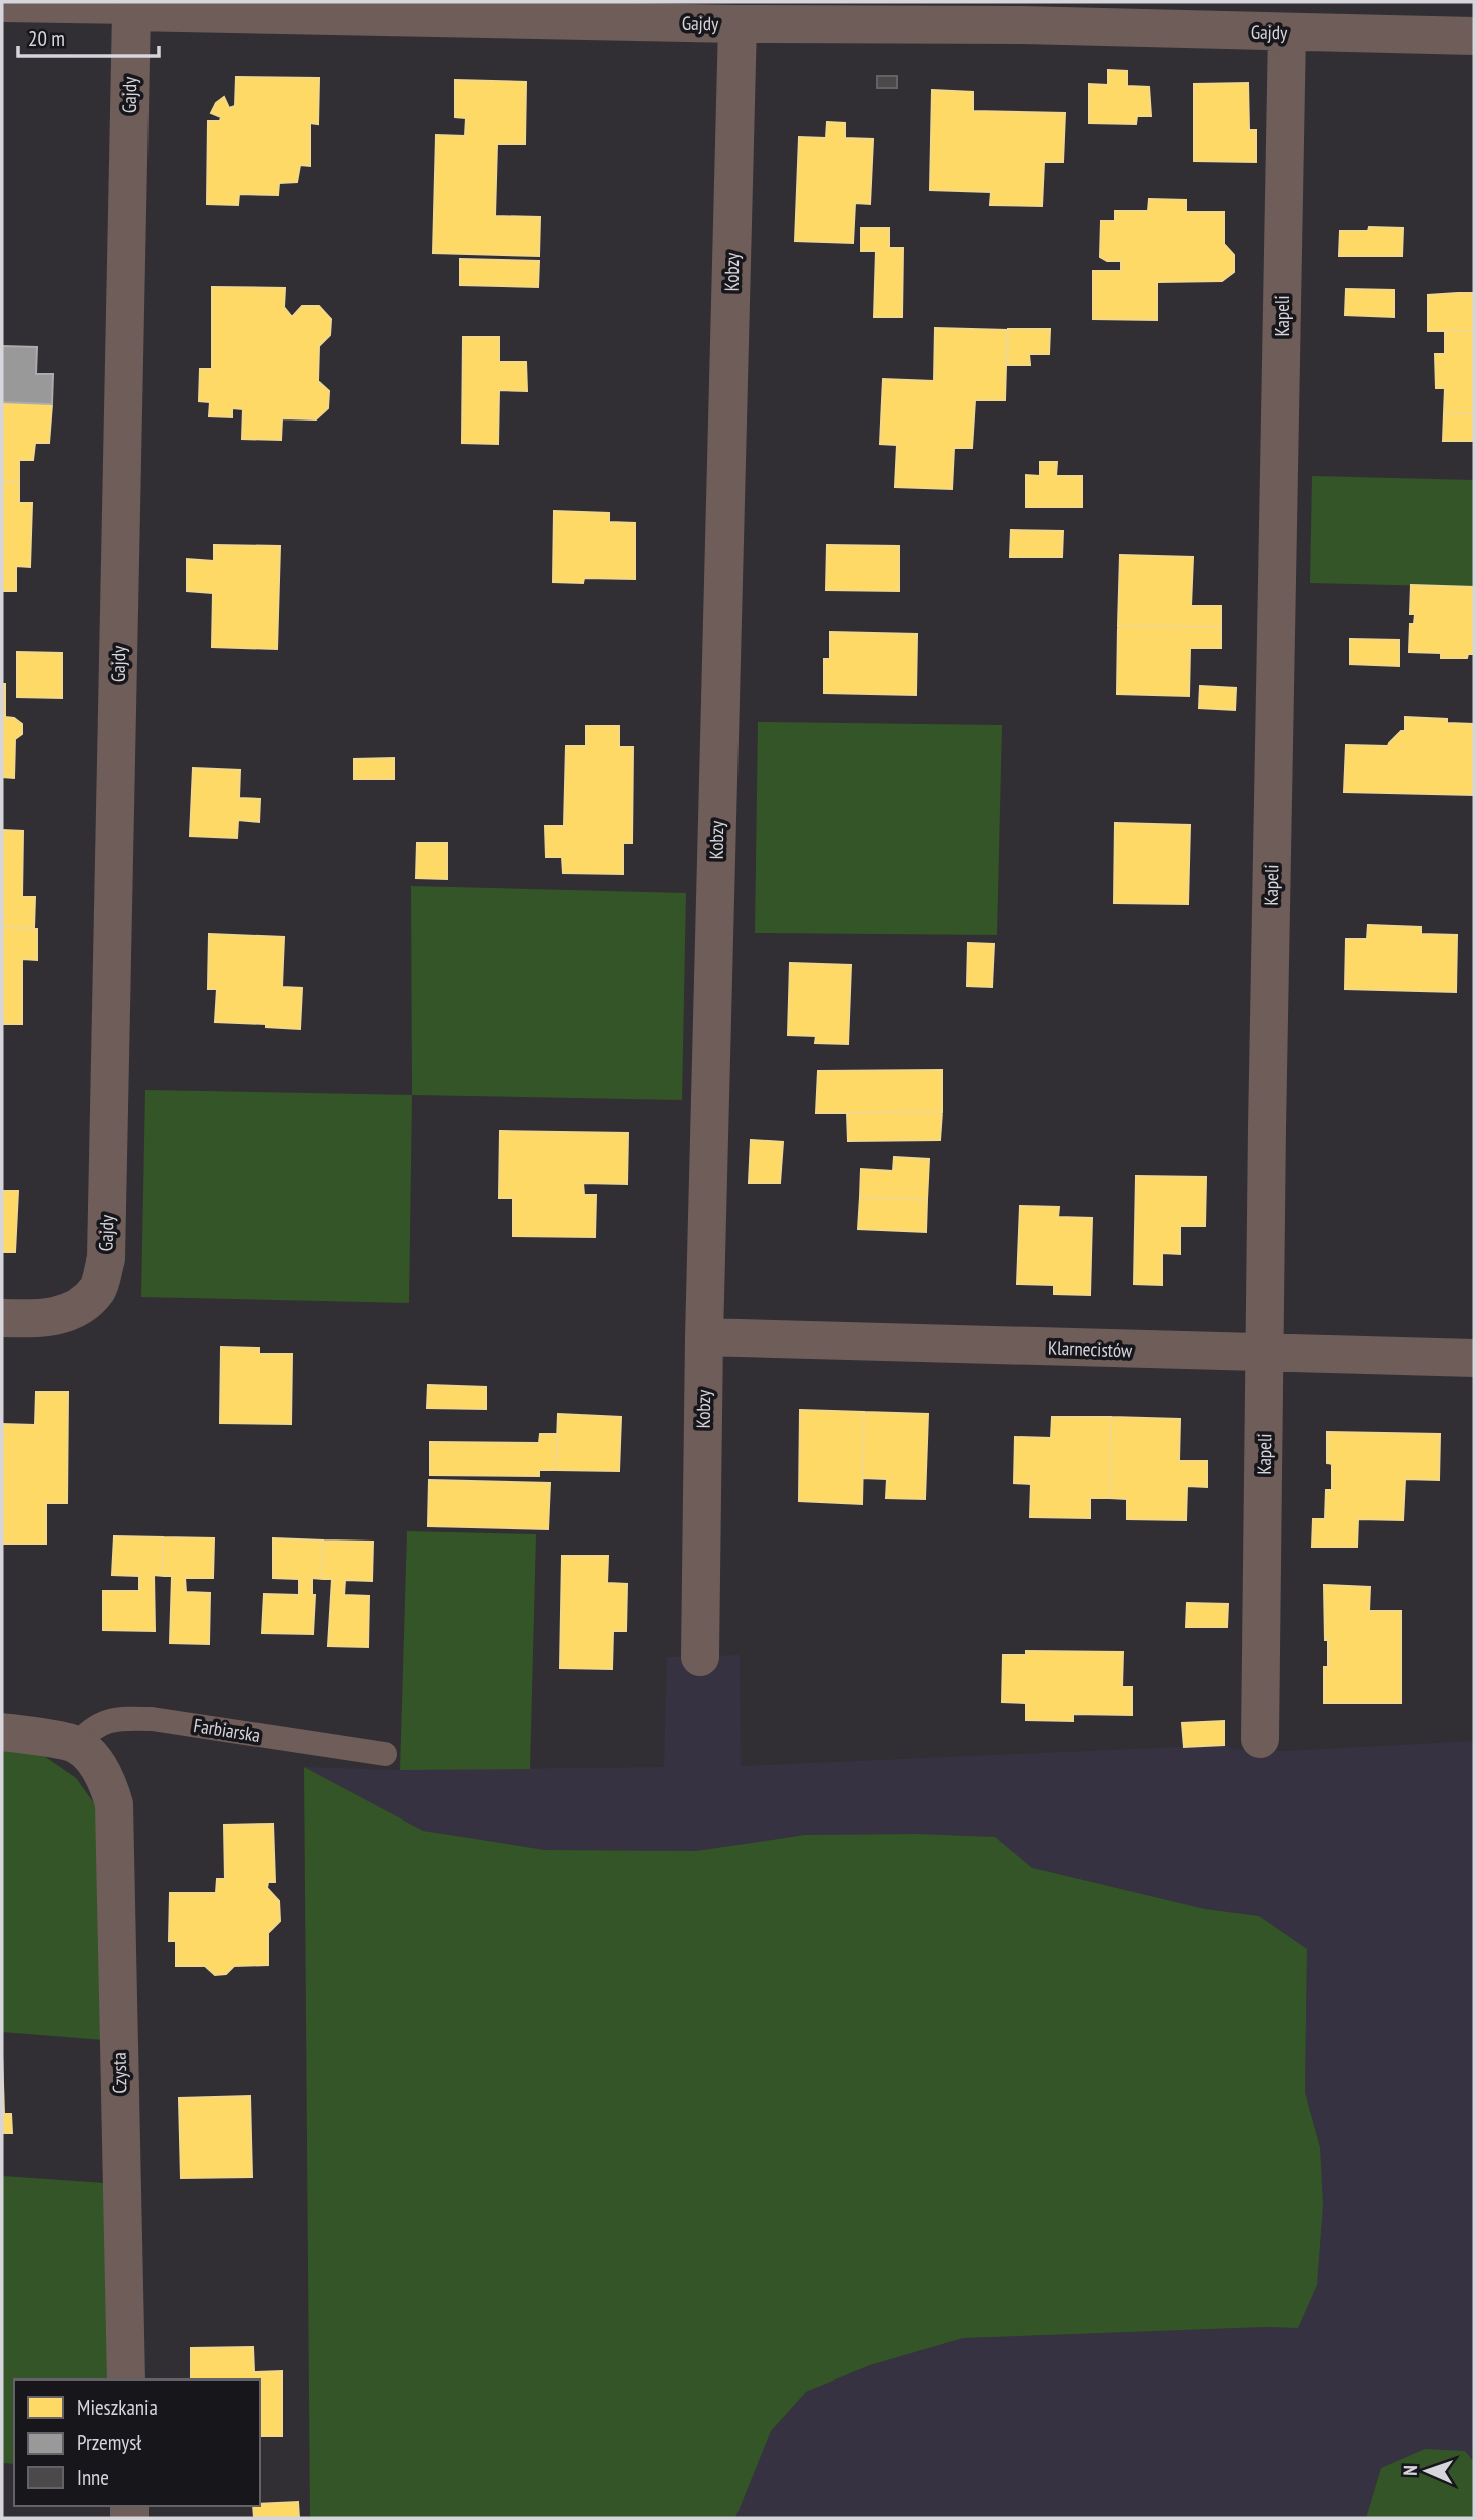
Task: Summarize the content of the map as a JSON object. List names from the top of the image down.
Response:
{
  "streets": {
    "street": [
      "Gajdy",
      "Kobzy",
      "Kapeli",
      "Klarnecistów",
      "Czysta"
    ],
    "lane": ["Farbiarska"]
  },
  "crossings": [
    ["Gajdy", "Kobzy"],
    ["Gajdy", "Kapeli"],
    ["Kobzy", "Klarnecistów"],
    ["Kapeli", "Klarnecistów"],
    ["Farbiarska", "Czysta"]
  ],
  "legend": ["Mieszkania", "Przemysł", "Inne"],
  "scale_bar": "20 m",
  "north": "left"
}
